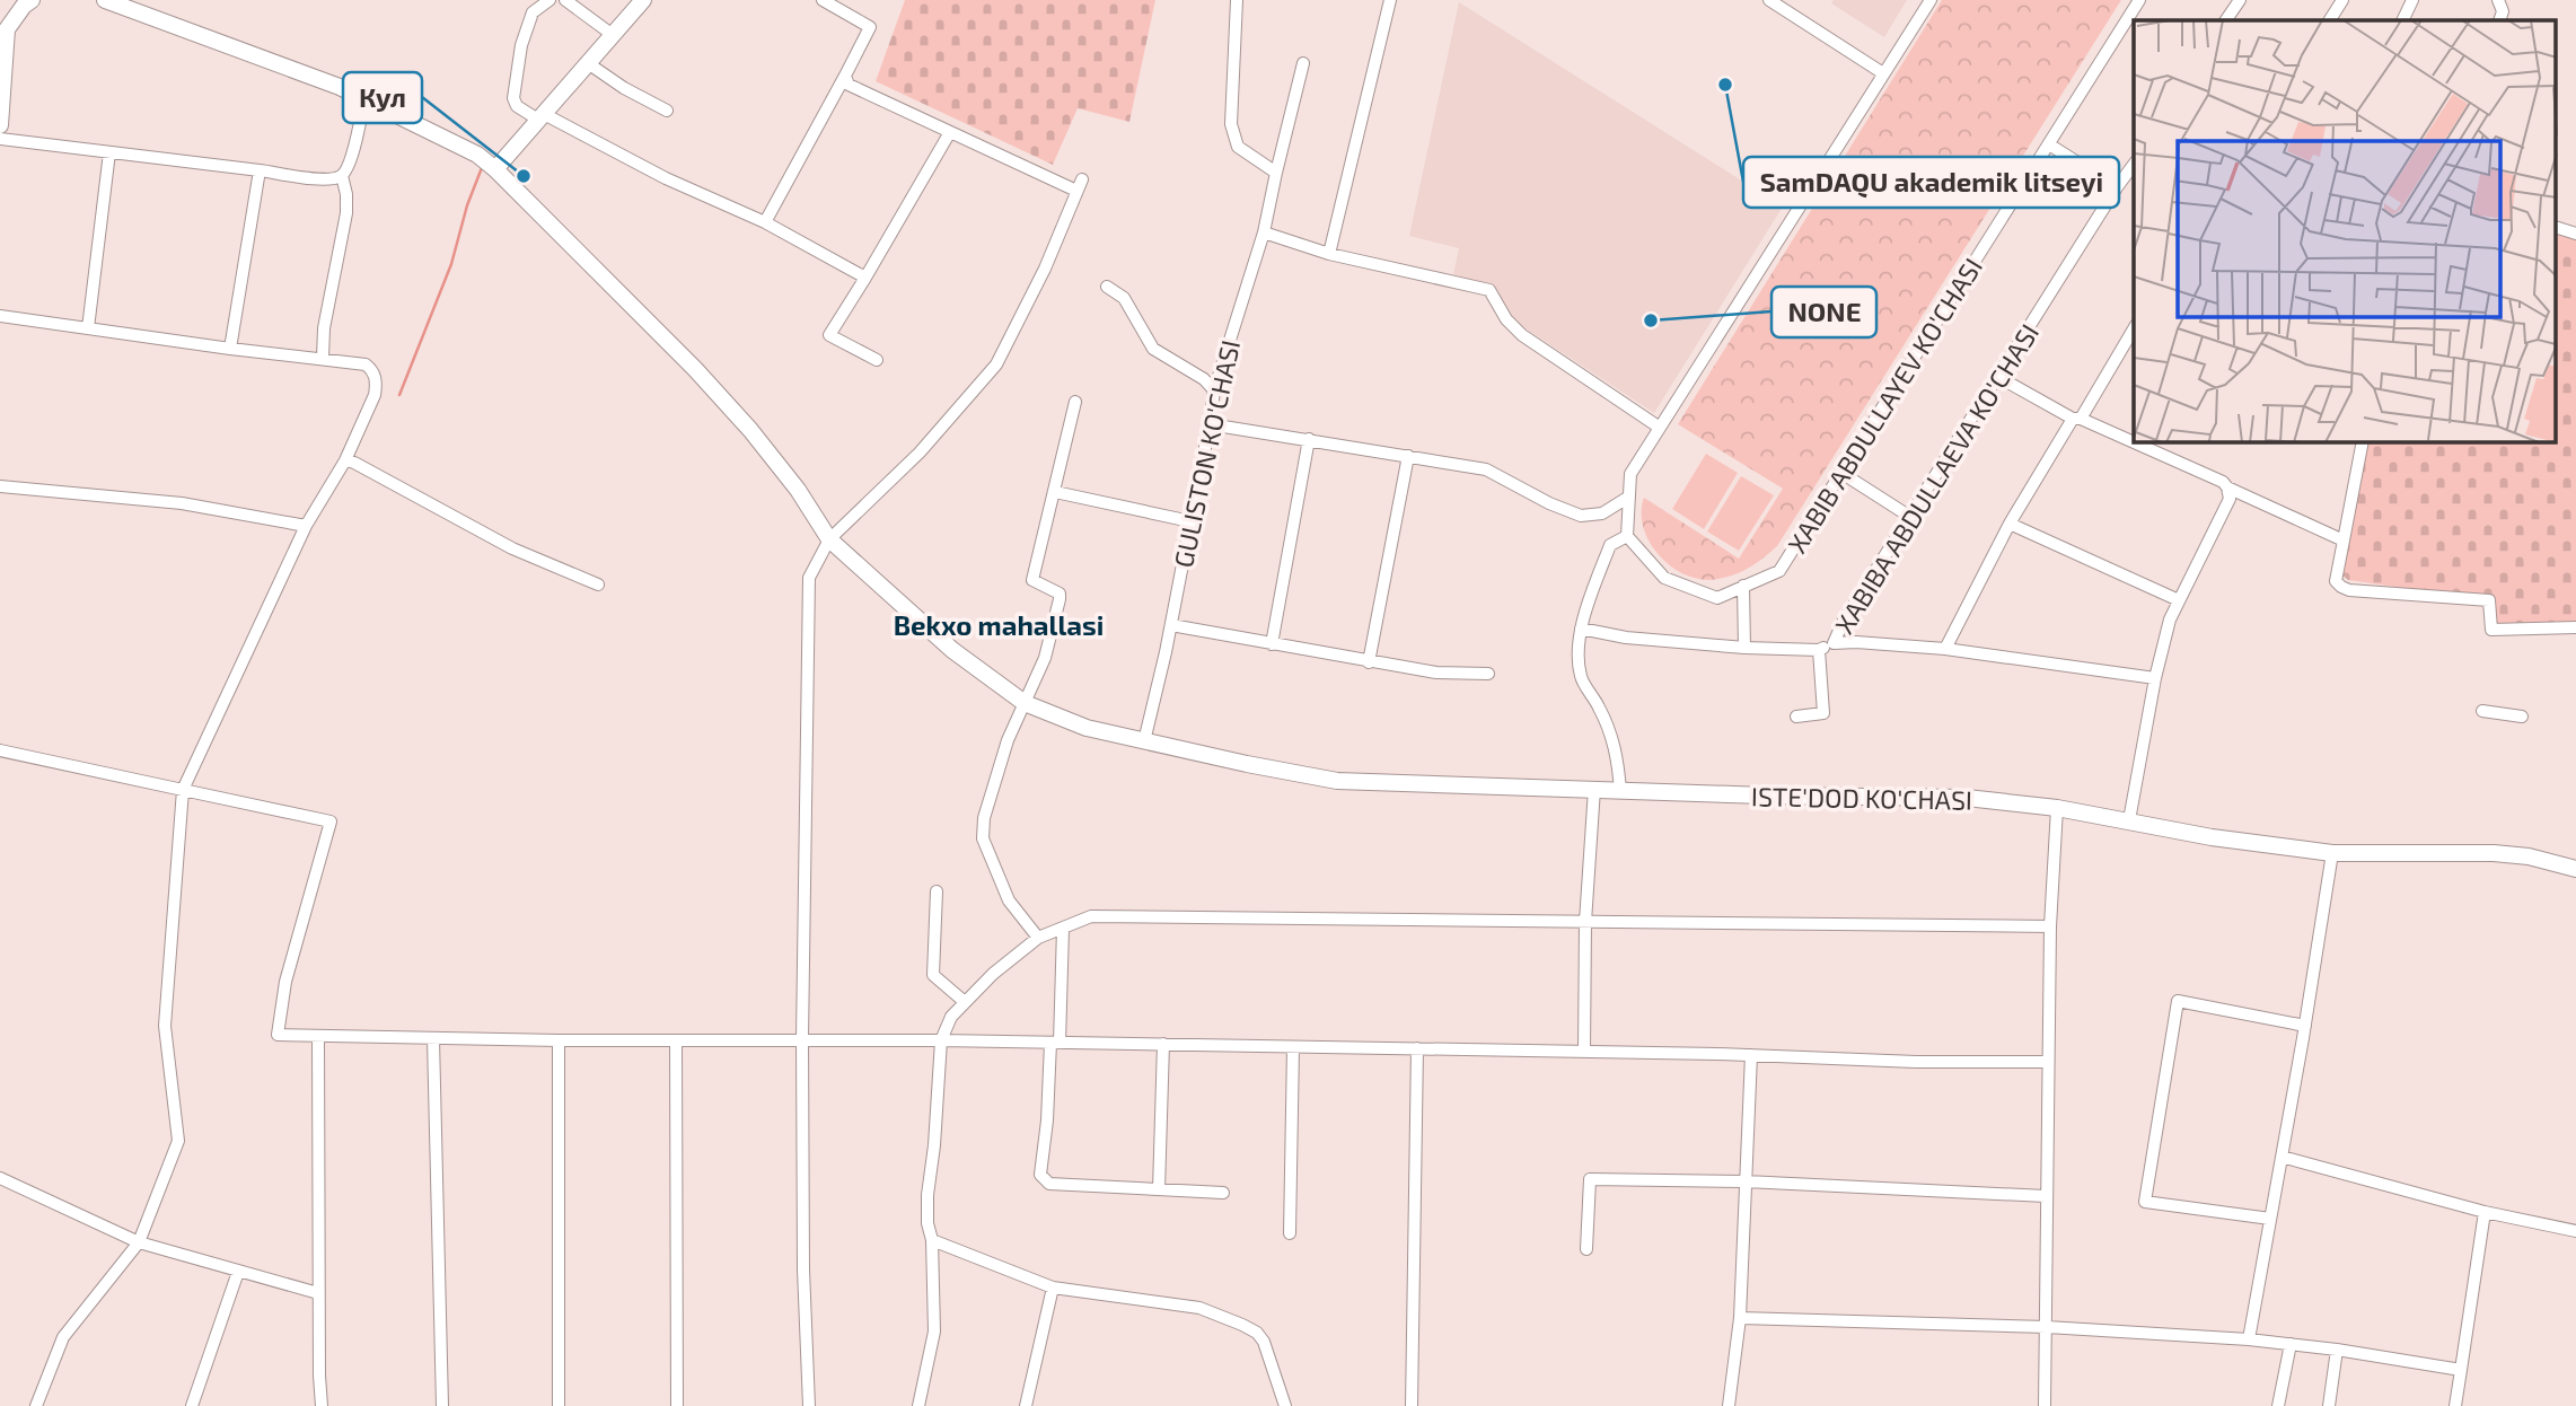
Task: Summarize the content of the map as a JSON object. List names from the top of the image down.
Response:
{
  "streets": {
    "street": [
      "XABIB ABDULLAYEV KO'CHASI",
      "GULISTON KO'CHASI",
      "XABIBA ABDULLAEVA KO'CHASI",
      "ISTE'DOD KO'CHASI"
    ]
  },
  "crossings": [
    ["GULISTON KO'CHASI", "ISTE'DOD KO'CHASI"]
  ],
  "districts": ["Bekxo mahallasi"],
  "places": ["SamDAQU akademik litseyi", "Кул", "NONE"]
}
